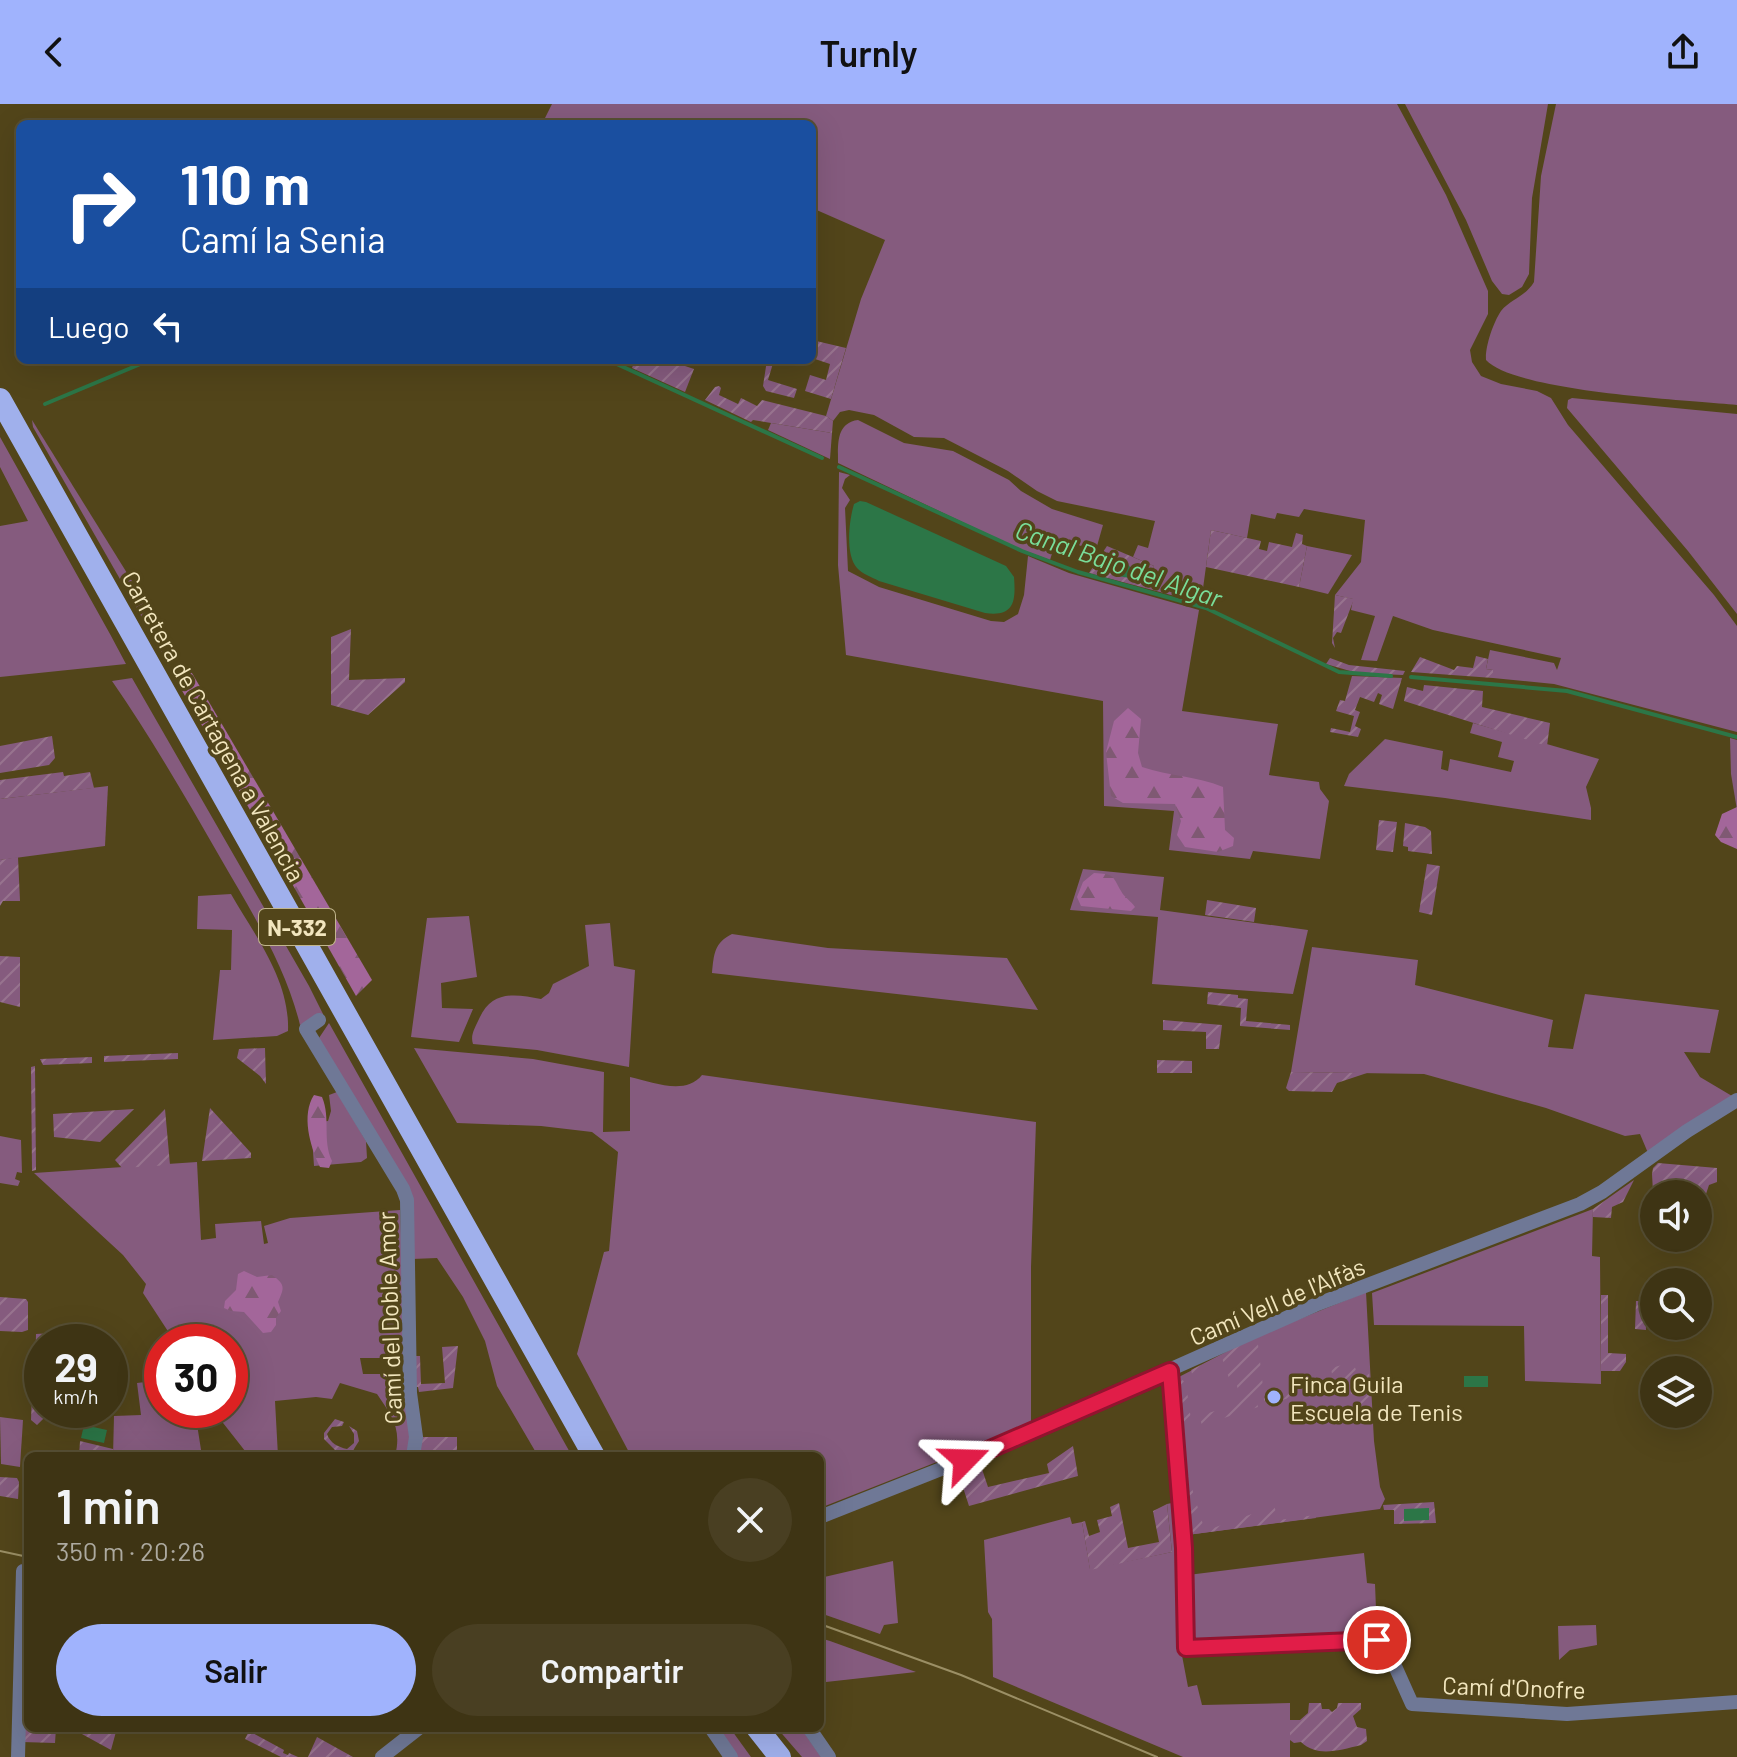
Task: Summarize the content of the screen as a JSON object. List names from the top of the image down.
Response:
{
  "streets": {
    "highway": ["Carretera de Cartagena a Valencia", "N-332"],
    "street": ["Camí Vell de l'Alfàs", "Camí del Doble Amor", "Camí d'Onofre"]
  },
  "crossings": [
    ["Camí Vell de l'Alfàs", "Camí d'Onofre"]
  ],
  "water": ["Canal Bajo del Algar"],
  "places": ["Finca Guila Escuela de Tenis"],
  "page": {
    "header": "Turnly",
    "turn": ["110 m", "Camí la Senia"],
    "then": "Luego",
    "speed": "29 km/h",
    "limit": "30",
    "heading": ["1 min", "350 m · 20:26"],
    "buttons": ["Salir", "Compartir"]
  }
}
